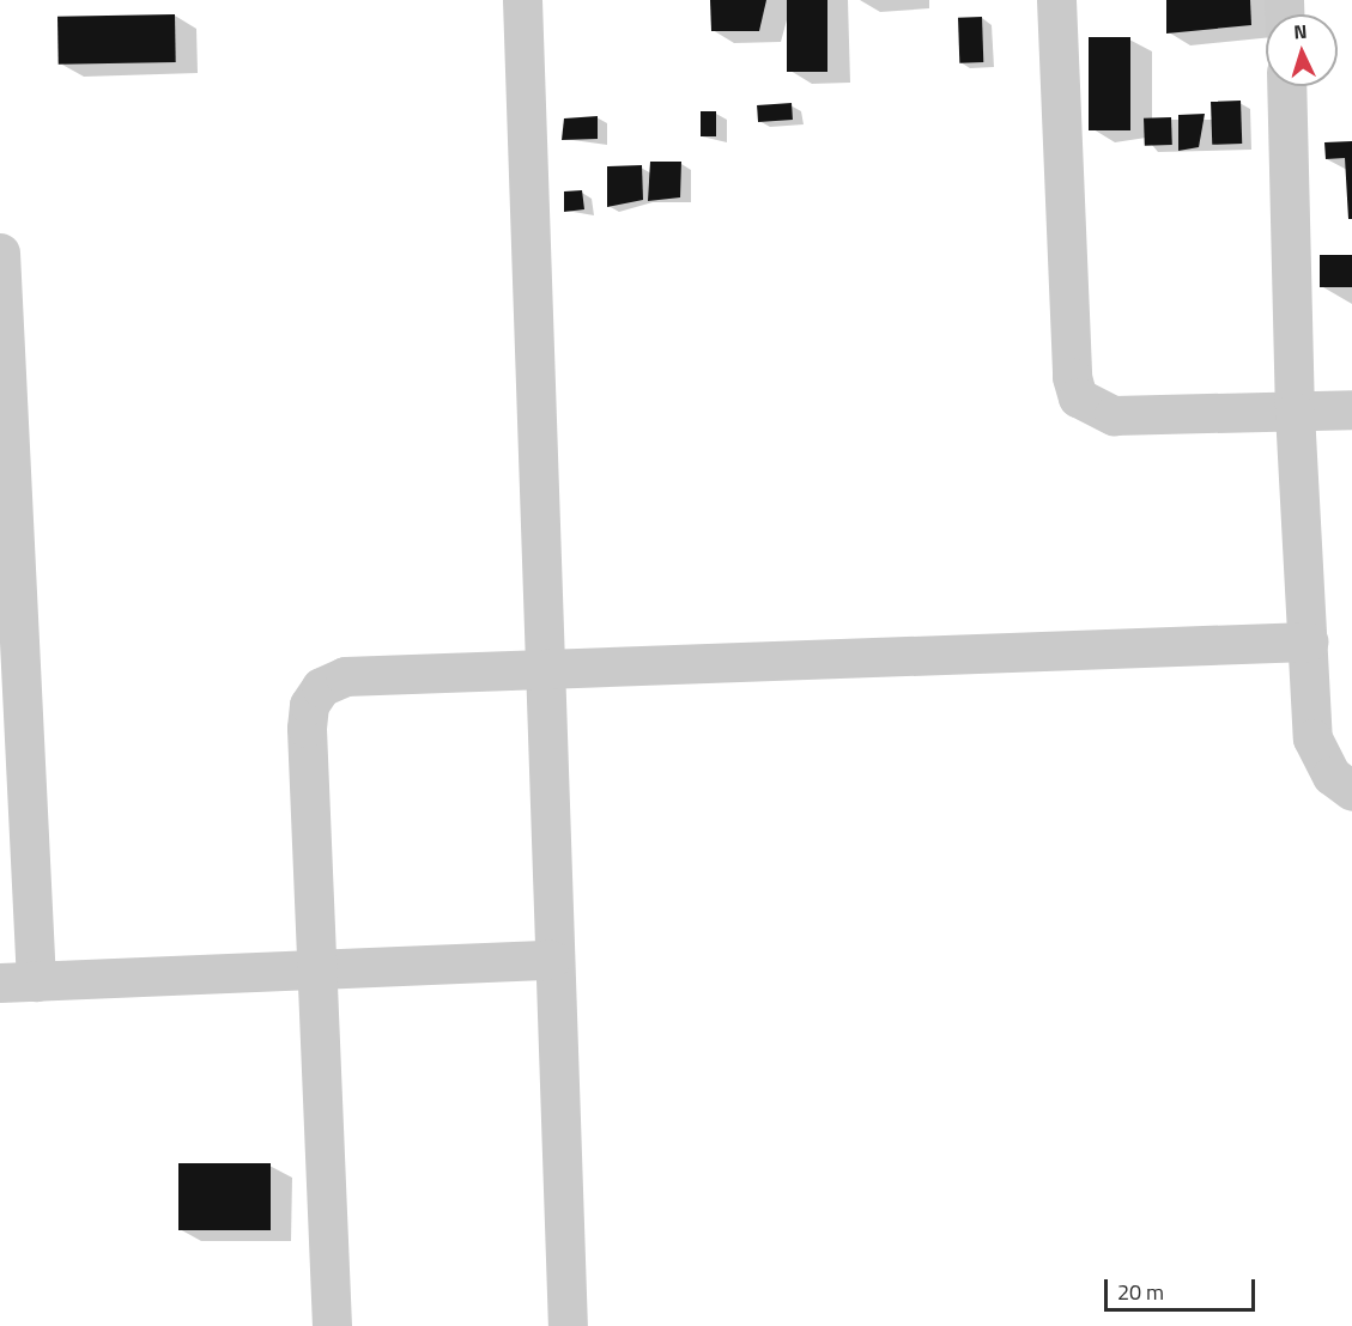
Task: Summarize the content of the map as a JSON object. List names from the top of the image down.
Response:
{
  "scale_bar": "20 m",
  "north": "top"
}
